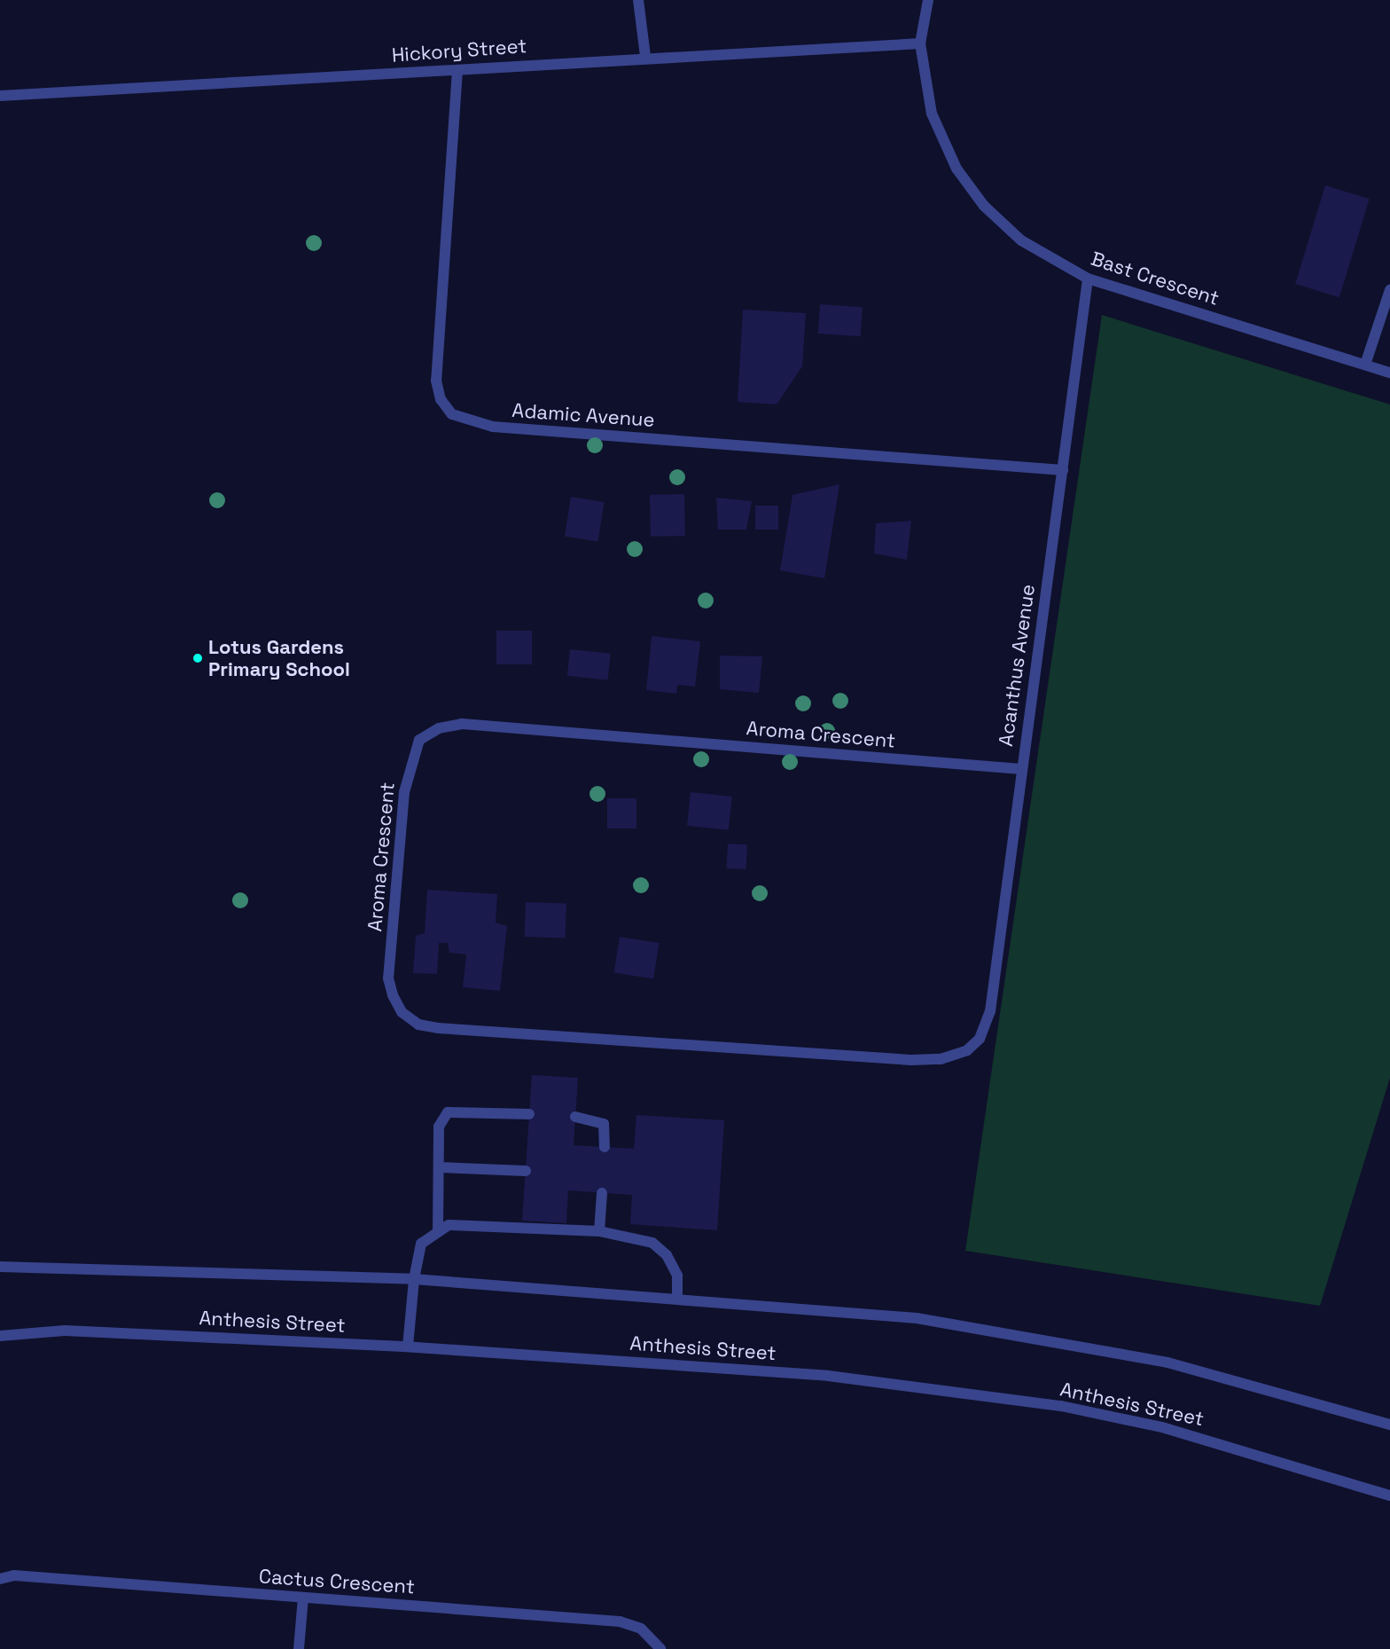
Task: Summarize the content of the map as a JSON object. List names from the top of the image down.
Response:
{
  "streets": {
    "street": [
      "Hickory Street",
      "Bast Crescent",
      "Adamic Avenue",
      "Acanthus Avenue",
      "Aroma Crescent",
      "Anthesis Street",
      "Cactus Crescent"
    ]
  },
  "crossings": [
    ["Hickory Street", "Bast Crescent"],
    ["Hickory Street", "Adamic Avenue"],
    ["Bast Crescent", "Acanthus Avenue"],
    ["Adamic Avenue", "Acanthus Avenue"],
    ["Acanthus Avenue", "Aroma Crescent"]
  ],
  "places": ["Lotus Gardens Primary School"]
}
